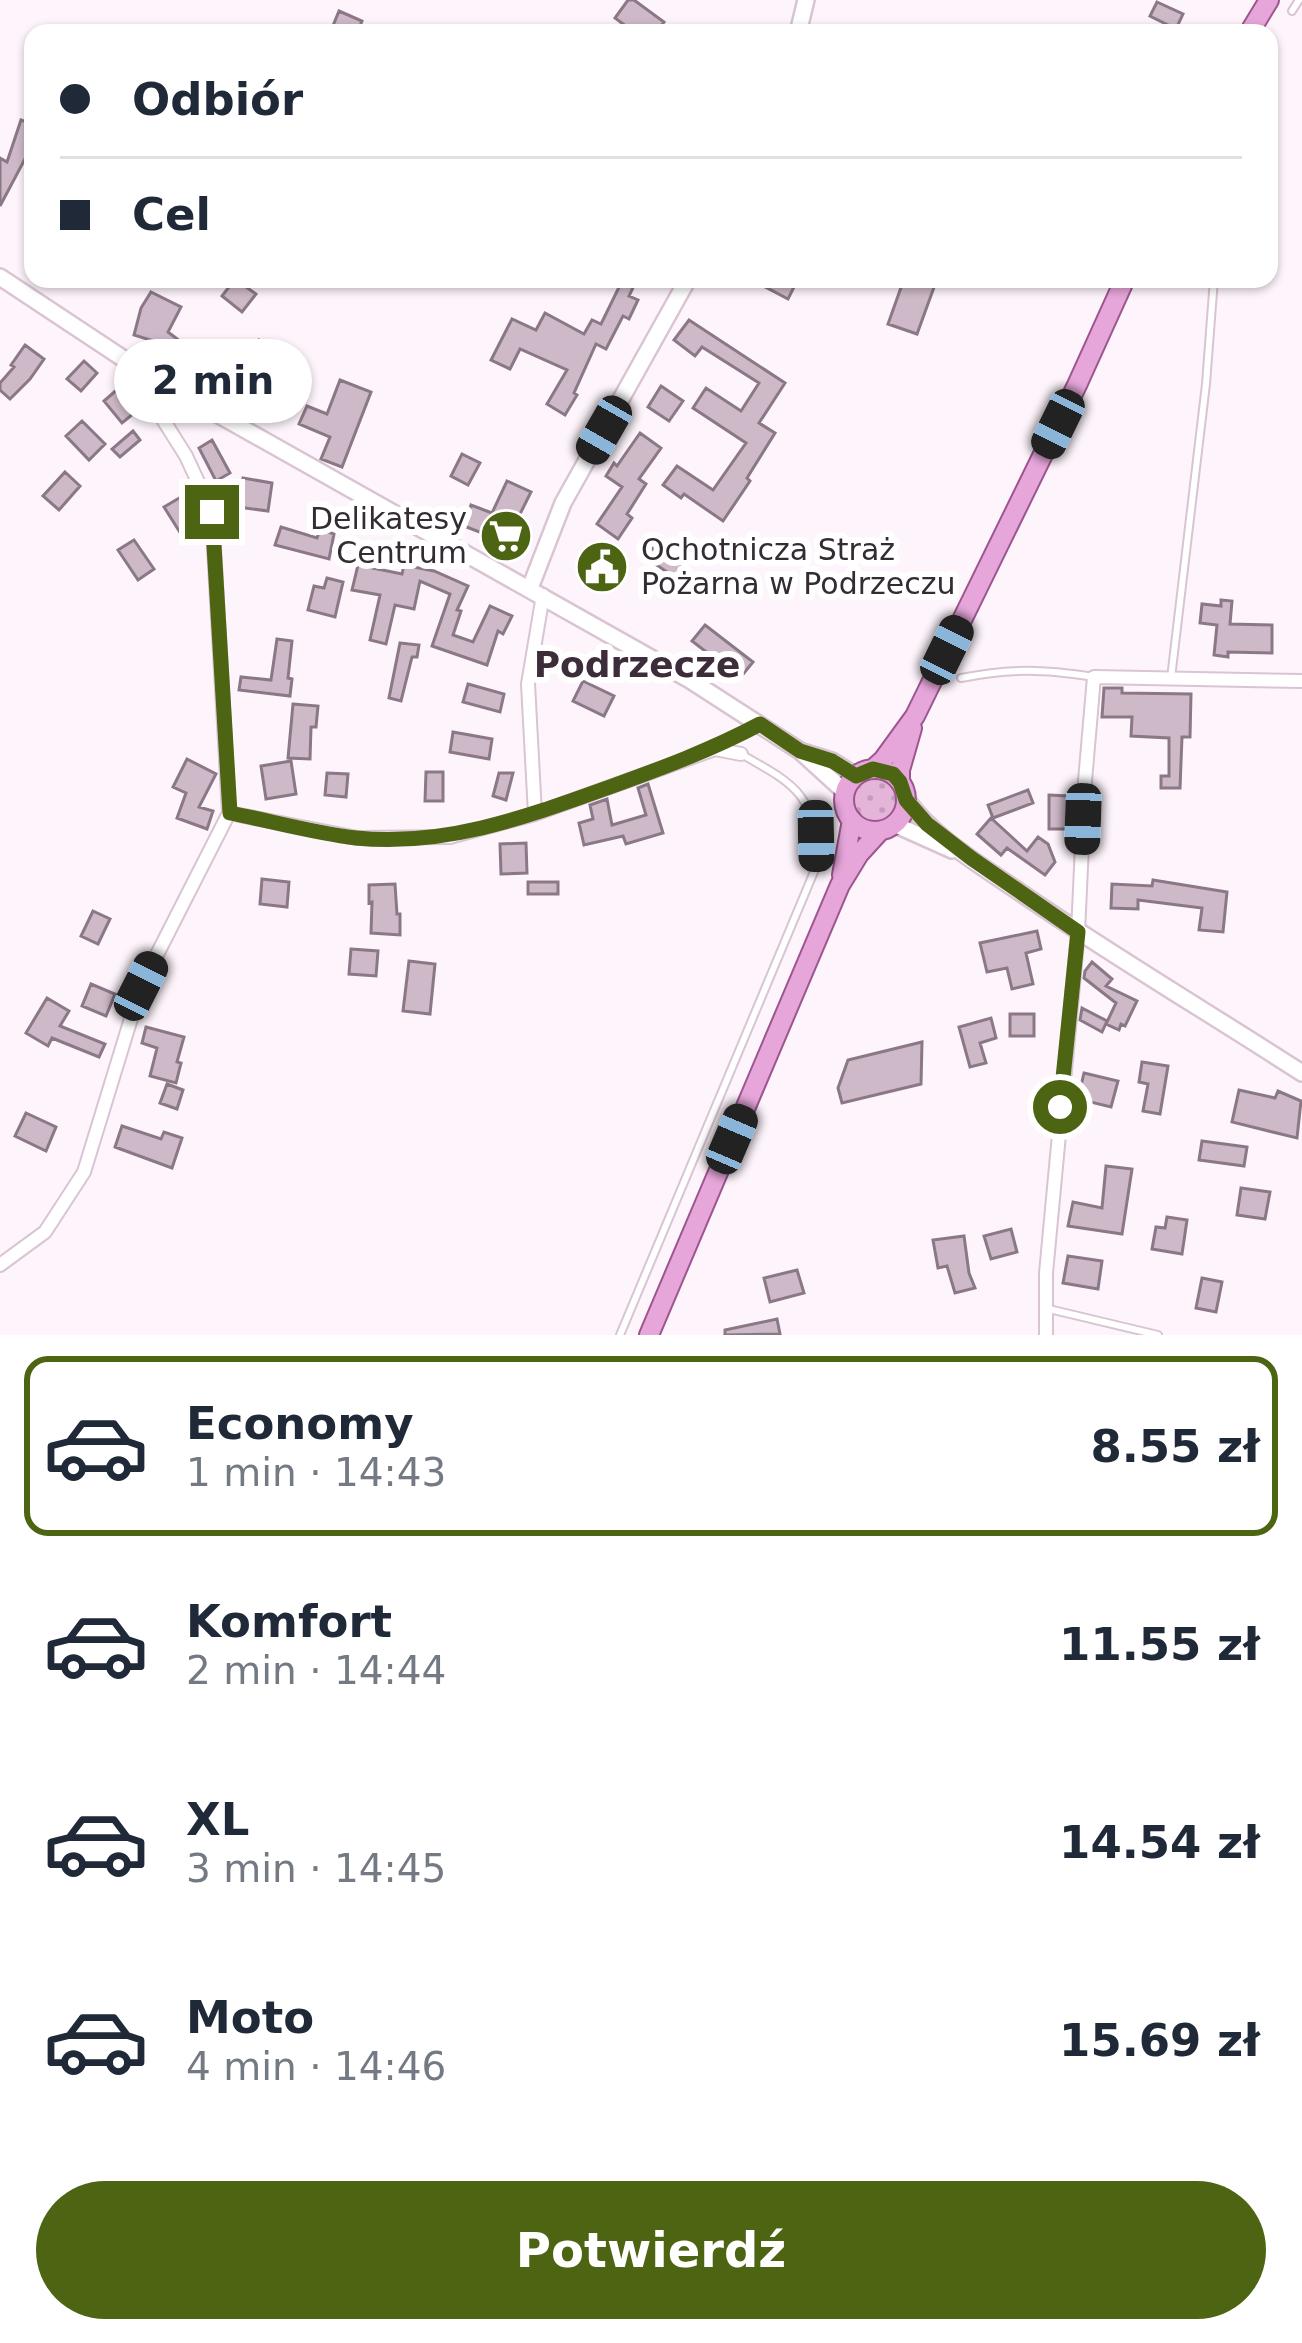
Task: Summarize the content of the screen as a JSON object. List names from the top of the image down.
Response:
{
  "districts": ["Podrzecze"],
  "places": {
    "supermarket": ["Delikatesy Centrum"],
    "public building": ["Ochotnicza Straż Pożarna w Podrzeczu"]
  },
  "page": {
    "banner": ["Odbiór", "Cel"],
    "bubble": "2 min",
    "list": [
      {
        "name": "Economy",
        "note": "1 min · 14:43",
        "value": "8.55 zł"
      },
      {
        "name": "Komfort",
        "note": "2 min · 14:44",
        "value": "11.55 zł"
      },
      {
        "name": "XL",
        "note": "3 min · 14:45",
        "value": "14.54 zł"
      },
      {
        "name": "Moto",
        "note": "4 min · 14:46",
        "value": "15.69 zł"
      }
    ],
    "buttons": "Potwierdź"
  }
}
